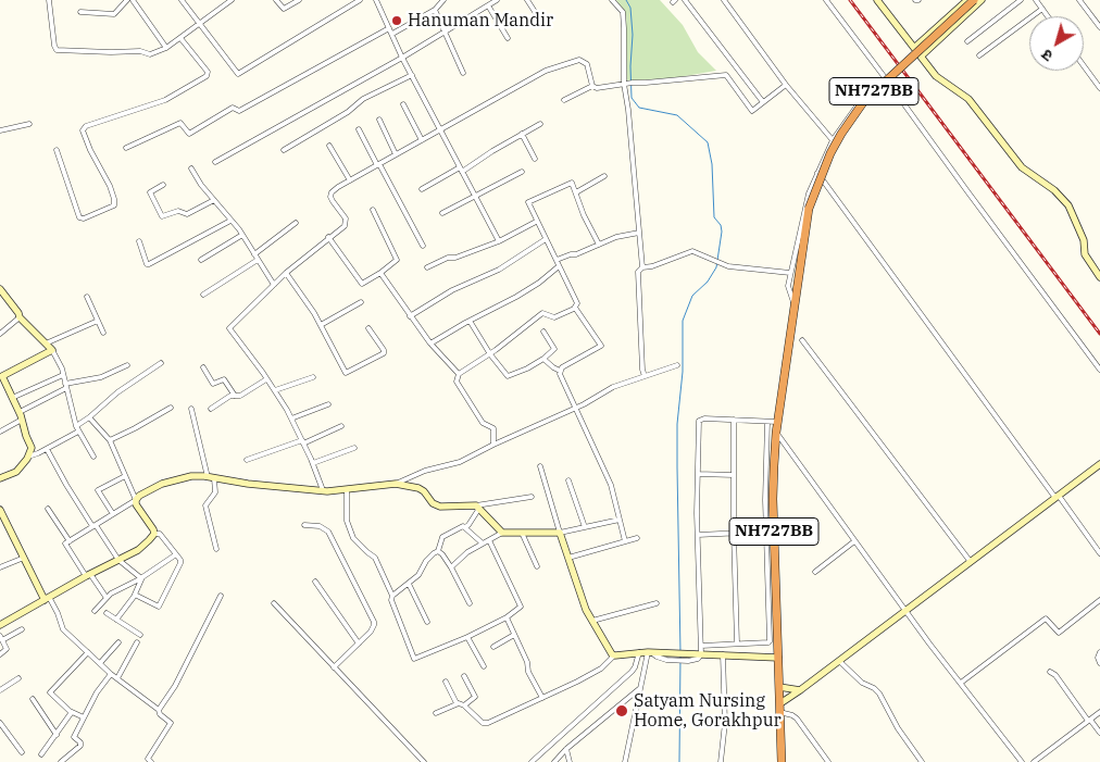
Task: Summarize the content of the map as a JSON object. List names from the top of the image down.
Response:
{
  "streets": {
    "highway": ["NH727BB"]
  },
  "places": ["Hanuman Mandir", "Satyam Nursing Home, Gorakhpur"],
  "north": "bottom left"
}
